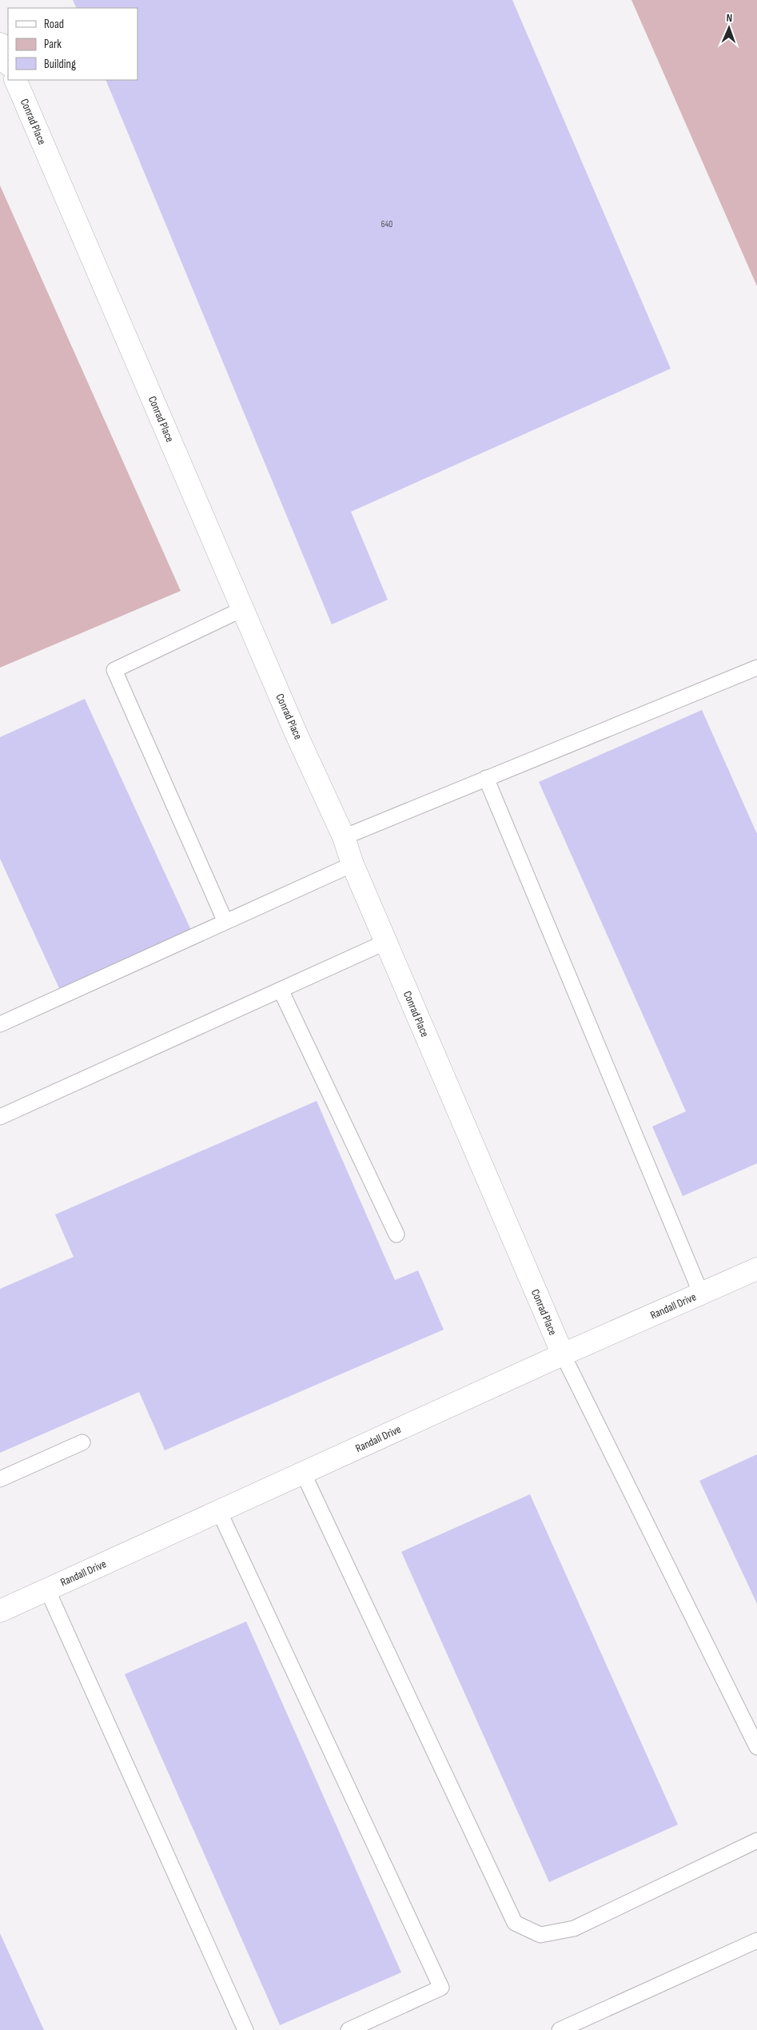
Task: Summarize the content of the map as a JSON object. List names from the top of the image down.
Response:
{
  "streets": {
    "street": ["Conrad Place", "Randall Drive"]
  },
  "crossings": [
    ["Conrad Place", "Randall Drive"]
  ],
  "house_numbers": ["640"],
  "legend": ["Road", "Park", "Building"],
  "north": "top"
}
